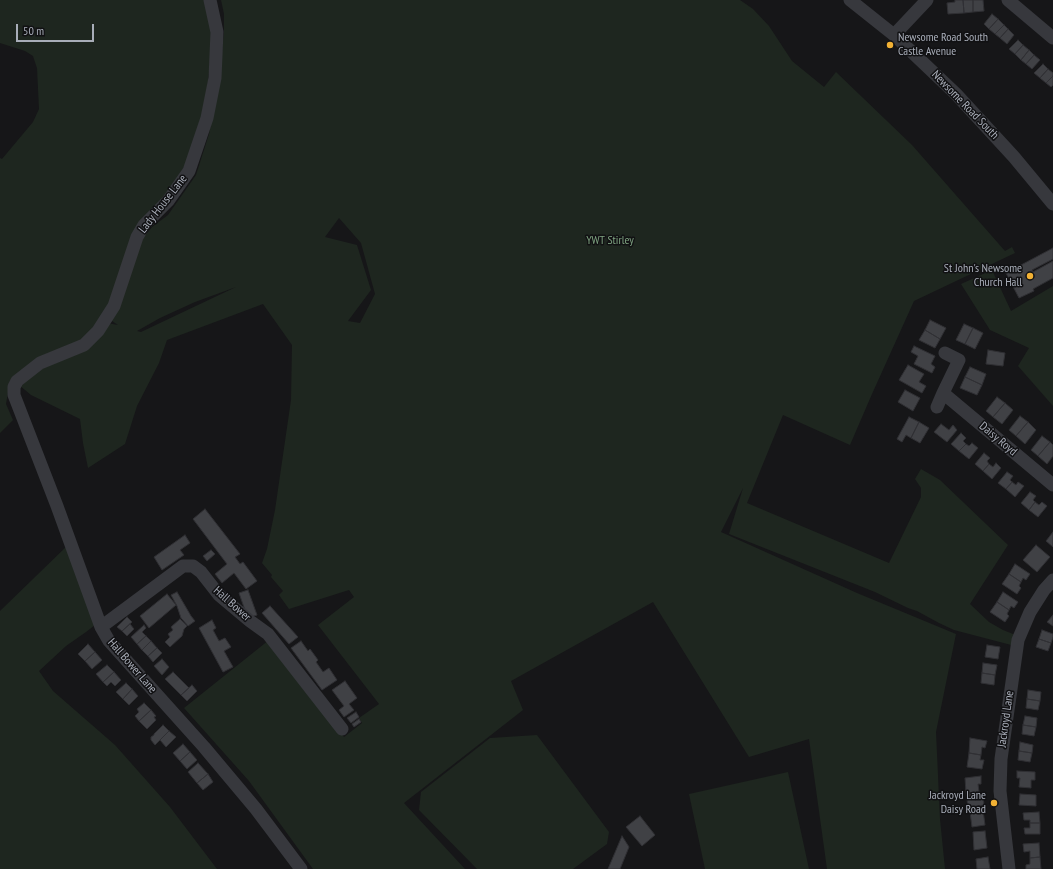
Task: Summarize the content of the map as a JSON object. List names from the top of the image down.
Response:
{
  "streets": {
    "street": [
      "Newsome Road South",
      "Lady House Lane",
      "Daisy Royd",
      "Hall Bower",
      "Hall Bower Lane",
      "Jackroyd Lane"
    ]
  },
  "crossings": [
    ["Lady House Lane", "Hall Bower Lane"],
    ["Hall Bower", "Hall Bower Lane"]
  ],
  "parks": ["YWT Stirley"],
  "places": ["Newsome Road South Castle Avenue", "St John's Newsome Church Hall", "Jackroyd Lane Daisy Road"],
  "scale_bar": "50 m"
}
